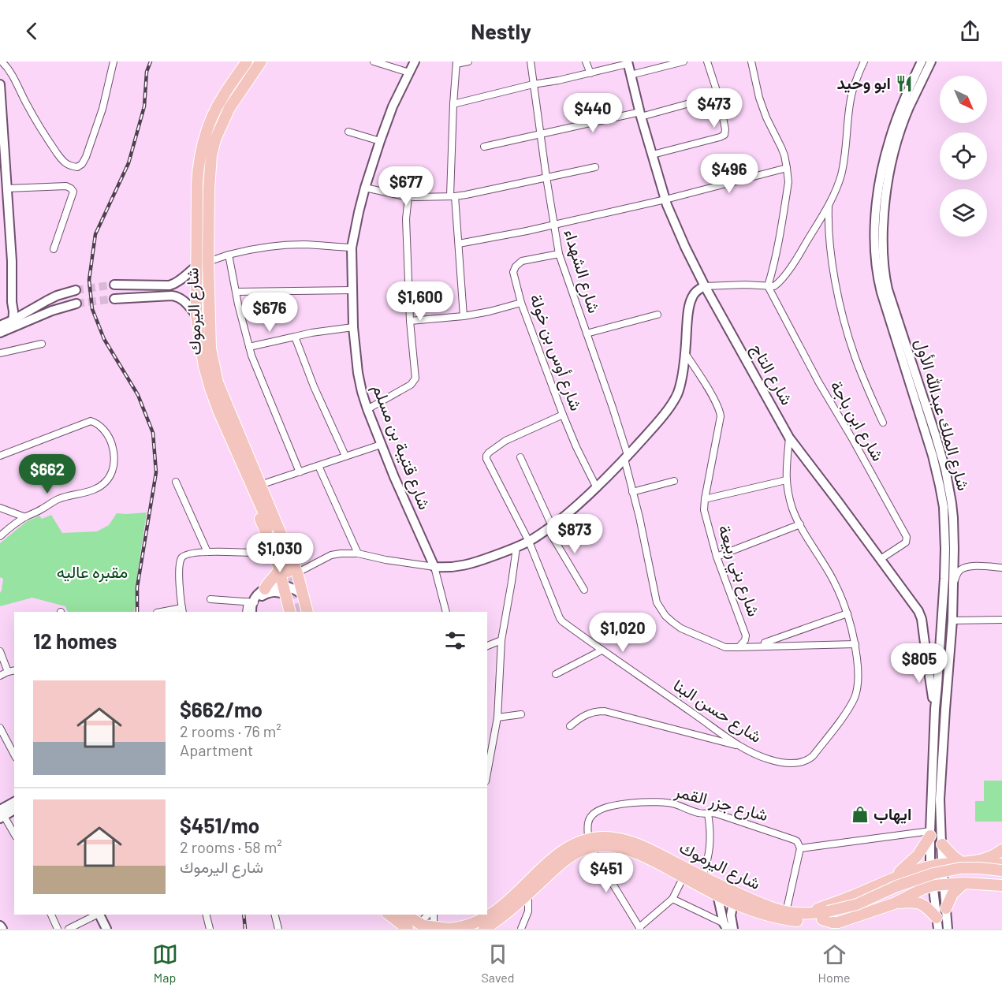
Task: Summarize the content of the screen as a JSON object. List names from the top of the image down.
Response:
{
  "streets": {
    "highway": ["شارع اليرموك"],
    "street": [
      "شارع الشهداء",
      "شارع أوس بن خولة",
      "شارع التاج",
      "شارع الملك عبدالله الأول",
      "شارع ابن باجة",
      "شارع قتيبة بن مسلم",
      "شارع بني ربيعة",
      "شارع حسن البنا",
      "شارع جزر القمر"
    ]
  },
  "crossings": [
    ["شارع الشهداء", "شارع أوس بن خولة"],
    ["شارع اليرموك", "شارع جزر القمر"],
    ["شارع أوس بن خولة", "شارع حسن البنا"],
    ["شارع التاج", "شارع الملك عبدالله الأول"],
    ["شارع التاج", "شارع ابن باجة"],
    ["شارع التاج", "شارع حسن البنا"]
  ],
  "parks": ["مقبره عاليه"],
  "places": {
    "restaurant": ["ابو وحيد"],
    "shop": ["ايهاب"]
  },
  "north": "bottom right",
  "page": {
    "header": "Nestly",
    "price": [
      "$473",
      "$440",
      "$496",
      "$677",
      "$1,600",
      "$676",
      "$662",
      "$873",
      "$1,030",
      "$1,020",
      "$805",
      "$451"
    ],
    "heading": "12 homes",
    "list": [
      {
        "name": "$662/mo",
        "note": "2 rooms · 76 m² · Apartment"
      },
      {
        "name": "$451/mo",
        "note": "2 rooms · 58 m² · شارع اليرموك"
      }
    ],
    "tabs": ["Map", "Saved", "Home"]
  }
}
